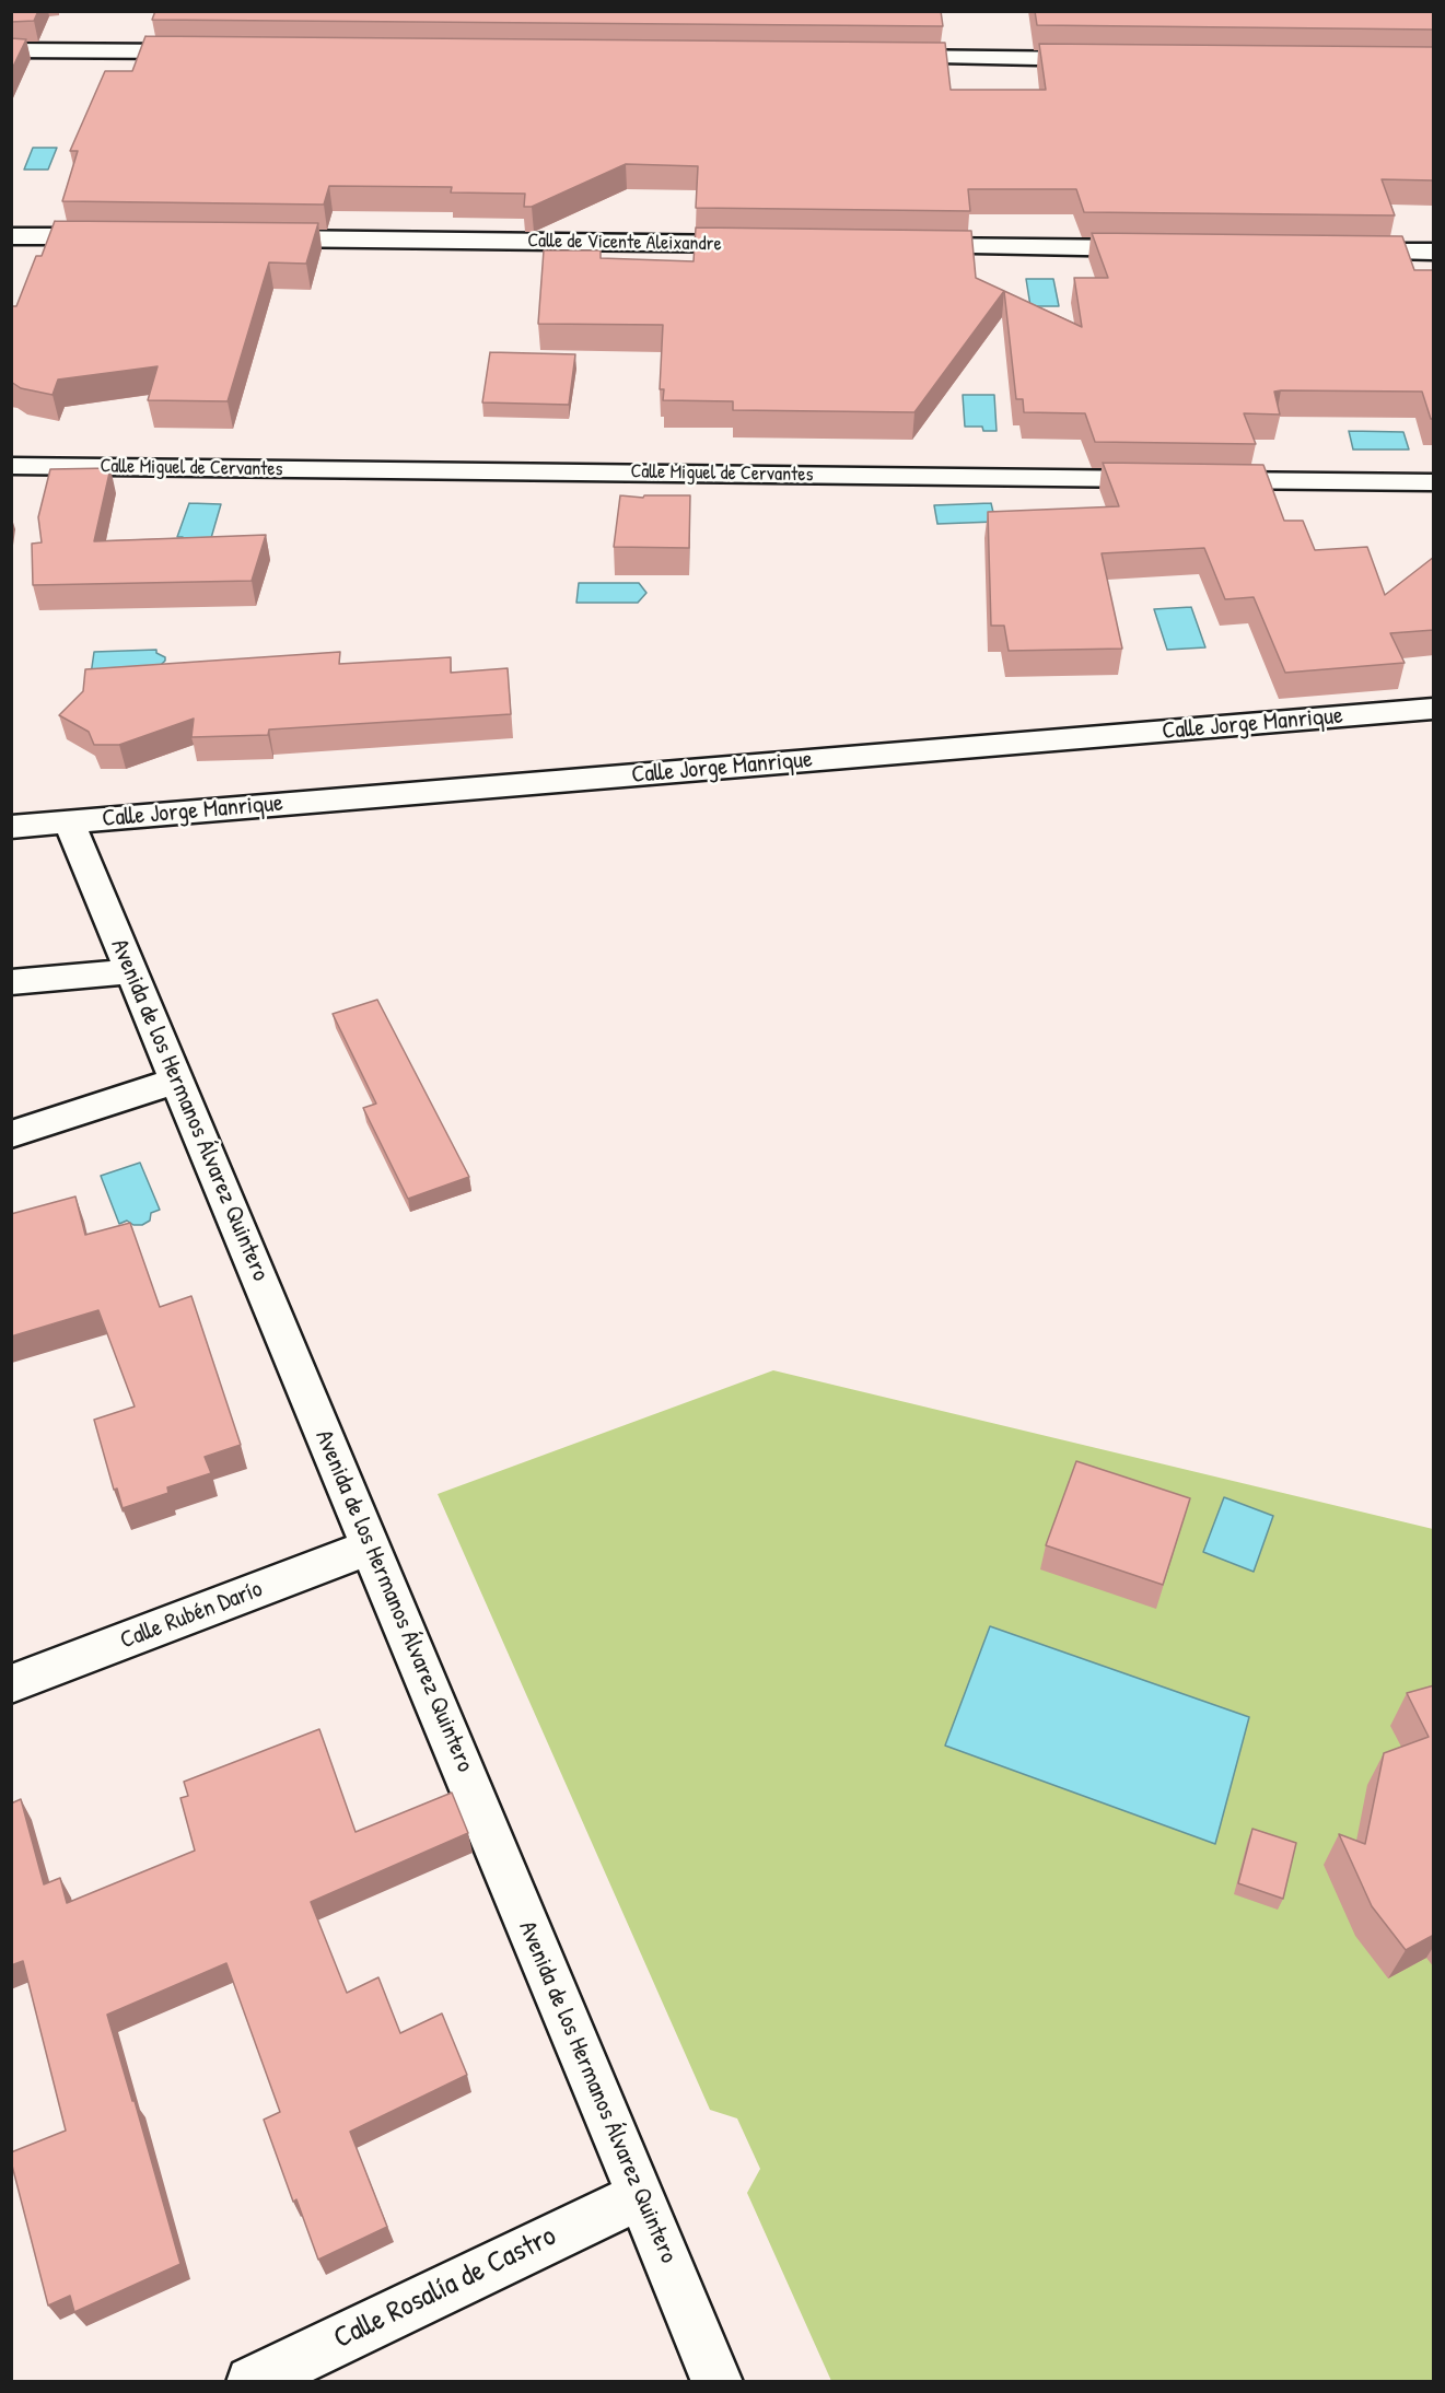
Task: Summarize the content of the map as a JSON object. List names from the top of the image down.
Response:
{
  "streets": {
    "street": [
      "Calle de Vicente Aleixandre",
      "Calle Miguel de Cervantes",
      "Calle Jorge Manrique",
      "Avenida de los Hermanos Álvarez Quintero",
      "Calle Rubén Darío",
      "Calle Rosalía de Castro"
    ]
  },
  "crossings": [
    ["Calle Jorge Manrique", "Avenida de los Hermanos Álvarez Quintero"],
    ["Avenida de los Hermanos Álvarez Quintero", "Calle Rubén Darío"],
    ["Avenida de los Hermanos Álvarez Quintero", "Calle Rosalía de Castro"]
  ]
}
